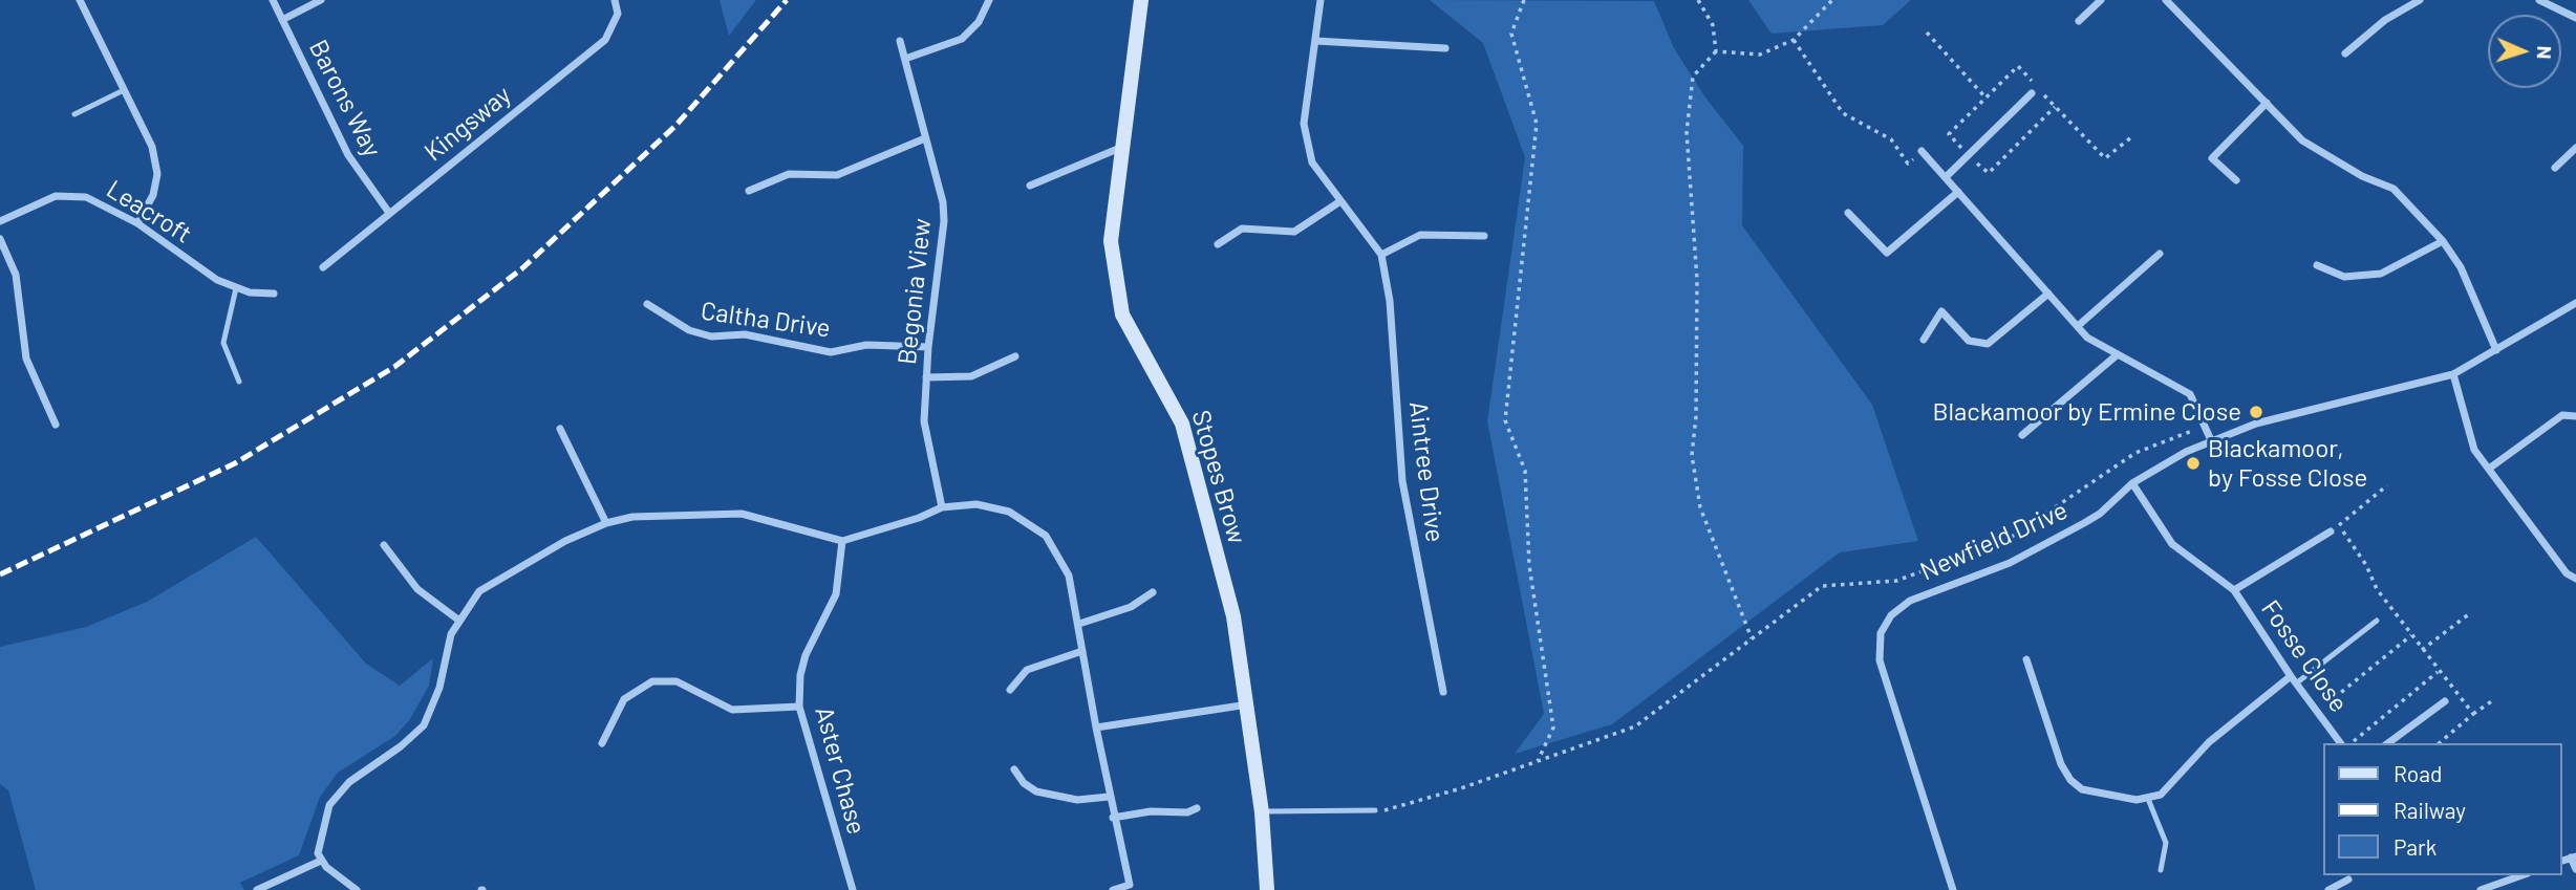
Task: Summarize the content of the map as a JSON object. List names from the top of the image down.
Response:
{
  "streets": {
    "main road": ["Stopes Brow"],
    "street": [
      "Barons Way",
      "Kingsway",
      "Leacroft",
      "Begonia View",
      "Caltha Drive",
      "Aintree Drive",
      "Newfield Drive",
      "Fosse Close",
      "Aster Chase"
    ]
  },
  "crossings": [
    ["Barons Way", "Kingsway"],
    ["Begonia View", "Caltha Drive"],
    ["Newfield Drive", "Fosse Close"]
  ],
  "places": ["Blackamoor by Ermine Close", "Blackamoor, by Fosse Close"],
  "legend": ["Road", "Railway", "Park"],
  "north": "right"
}
